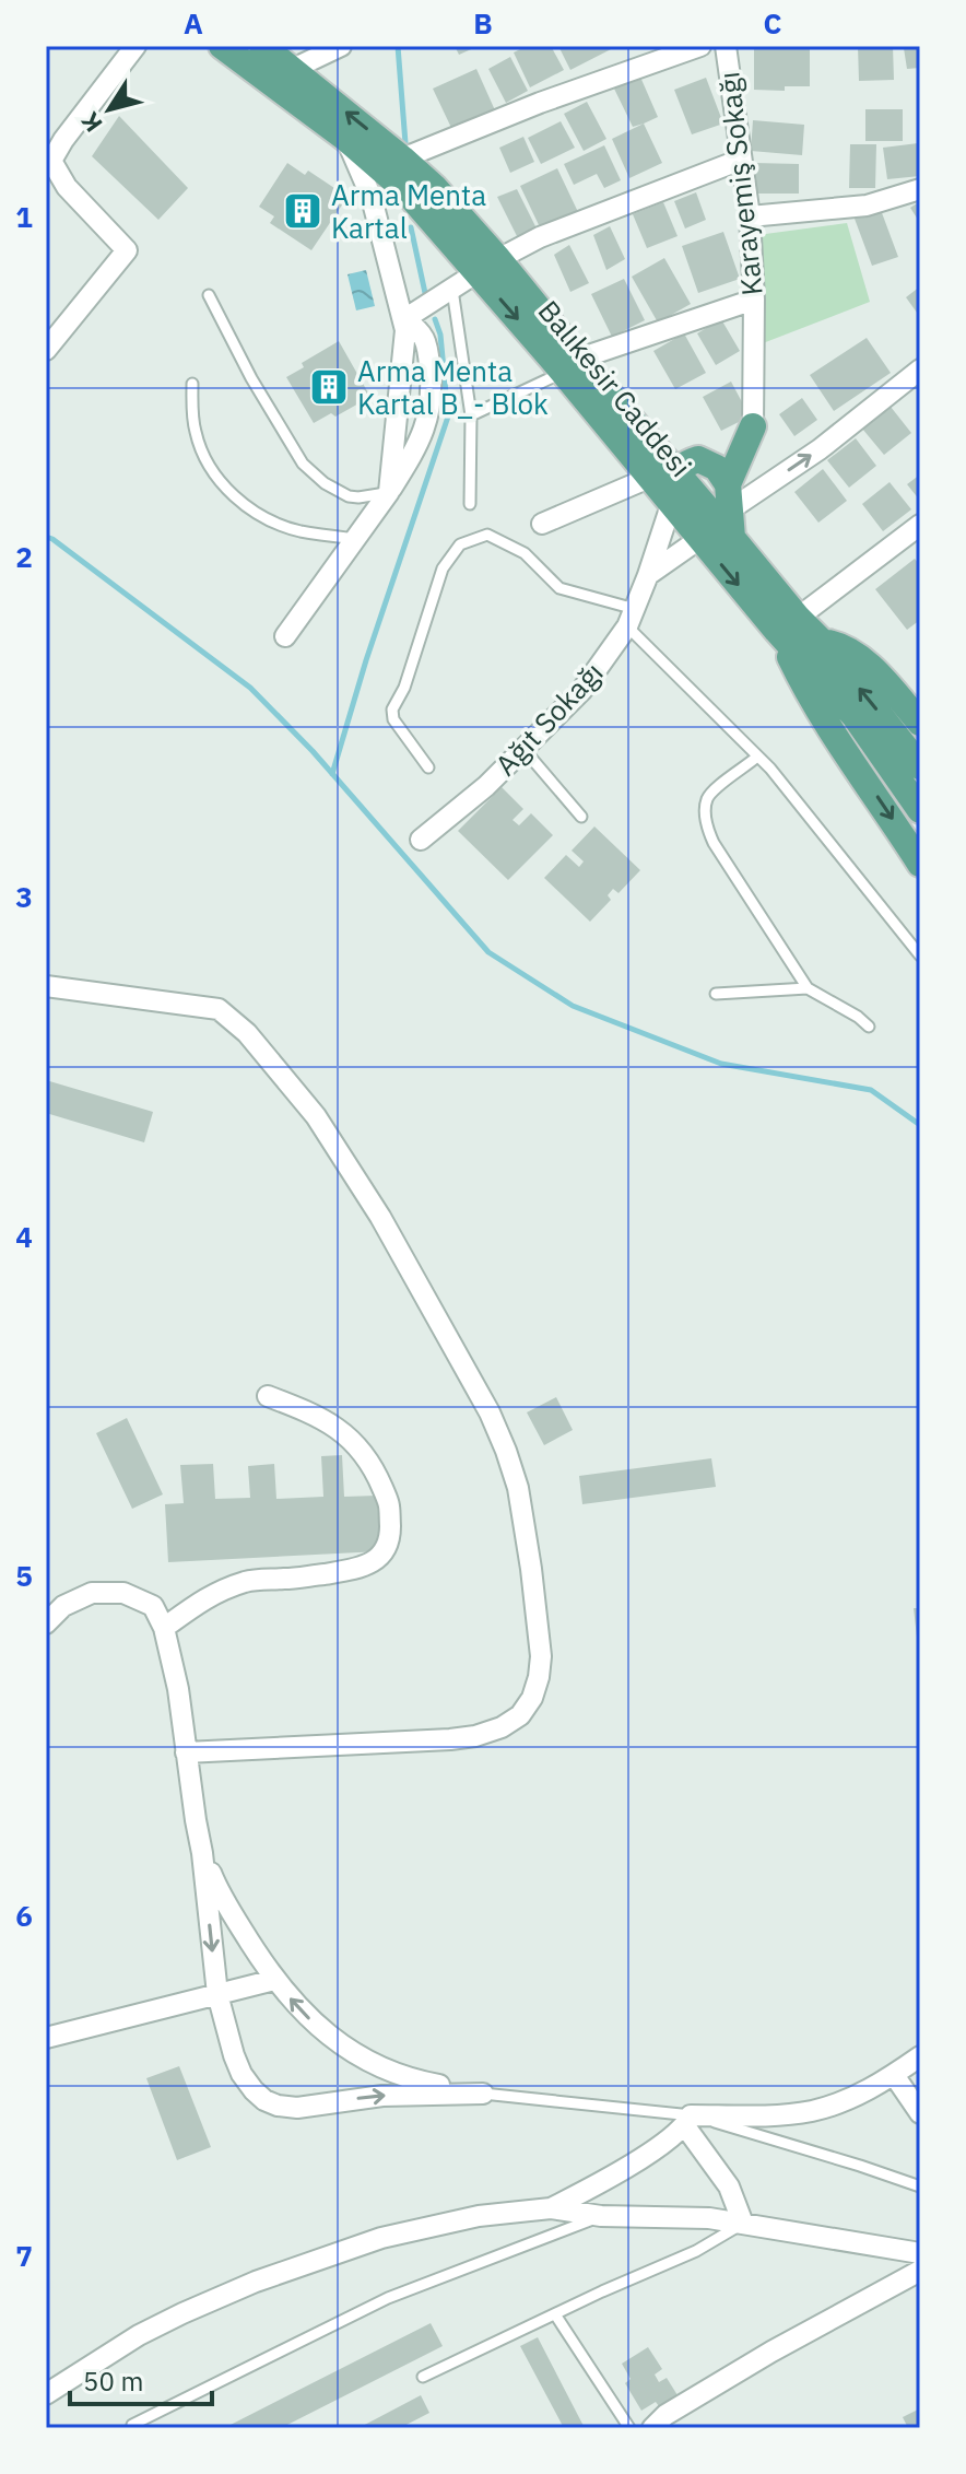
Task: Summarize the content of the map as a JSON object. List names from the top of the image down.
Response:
{
  "streets": {
    "main road": ["Balıkesir Caddesi"],
    "street": ["Karayemiş Sokağı", "Ağıt Sokağı"]
  },
  "crossings": [
    ["Balıkesir Caddesi", "Ağıt Sokağı"]
  ],
  "places": {
    "building": ["Arma Menta Kartal", "Arma Menta Kartal B_- Blok"]
  },
  "scale_bar": "50 m",
  "north": "bottom left",
  "grid": {
    "columns": ["A", "B", "C"],
    "rows": [
      "1",
      "2",
      "3",
      "4",
      "5",
      "6",
      "7"
    ]
  }
}
